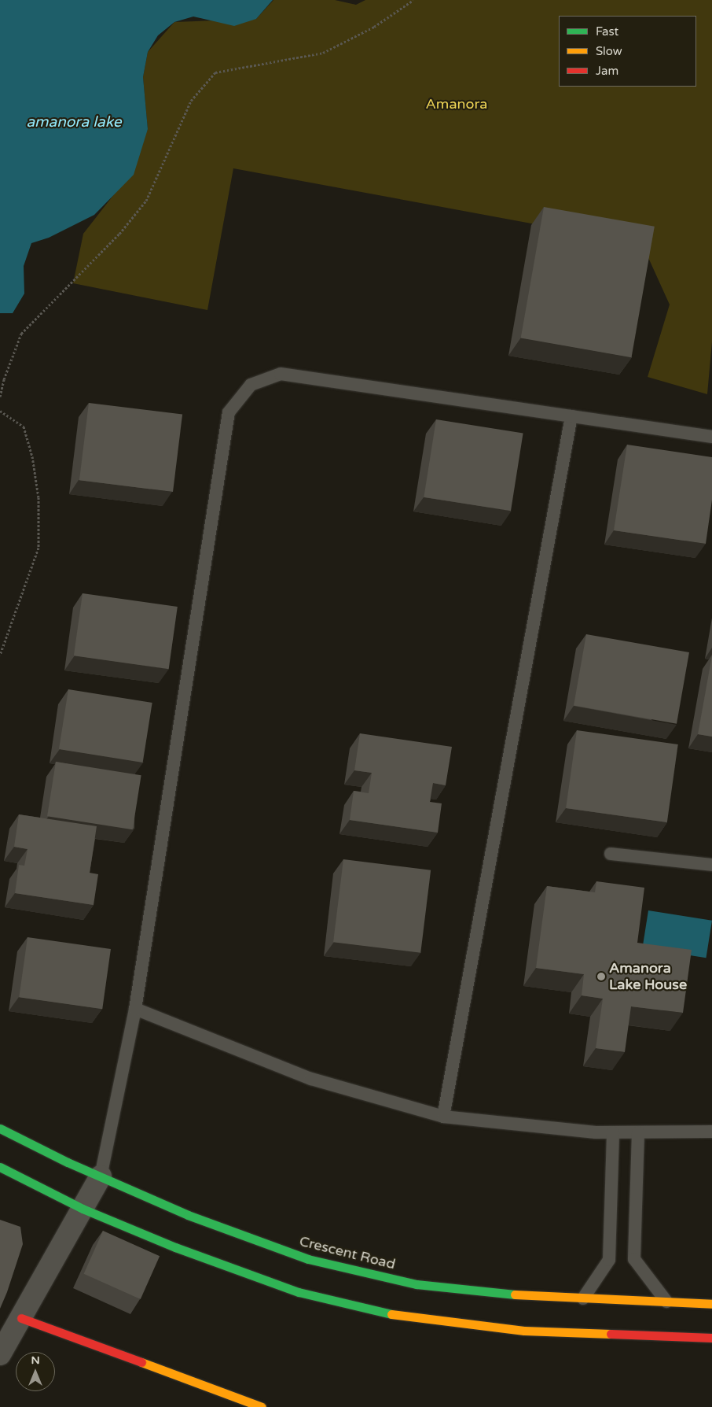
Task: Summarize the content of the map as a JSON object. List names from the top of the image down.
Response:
{
  "streets": {
    "main road": ["Crescent Road"]
  },
  "water": ["amanora lake"],
  "parks": ["Amanora"],
  "places": ["Amanora Lake House"],
  "legend": ["Fast", "Slow", "Jam"],
  "north": "top"
}
